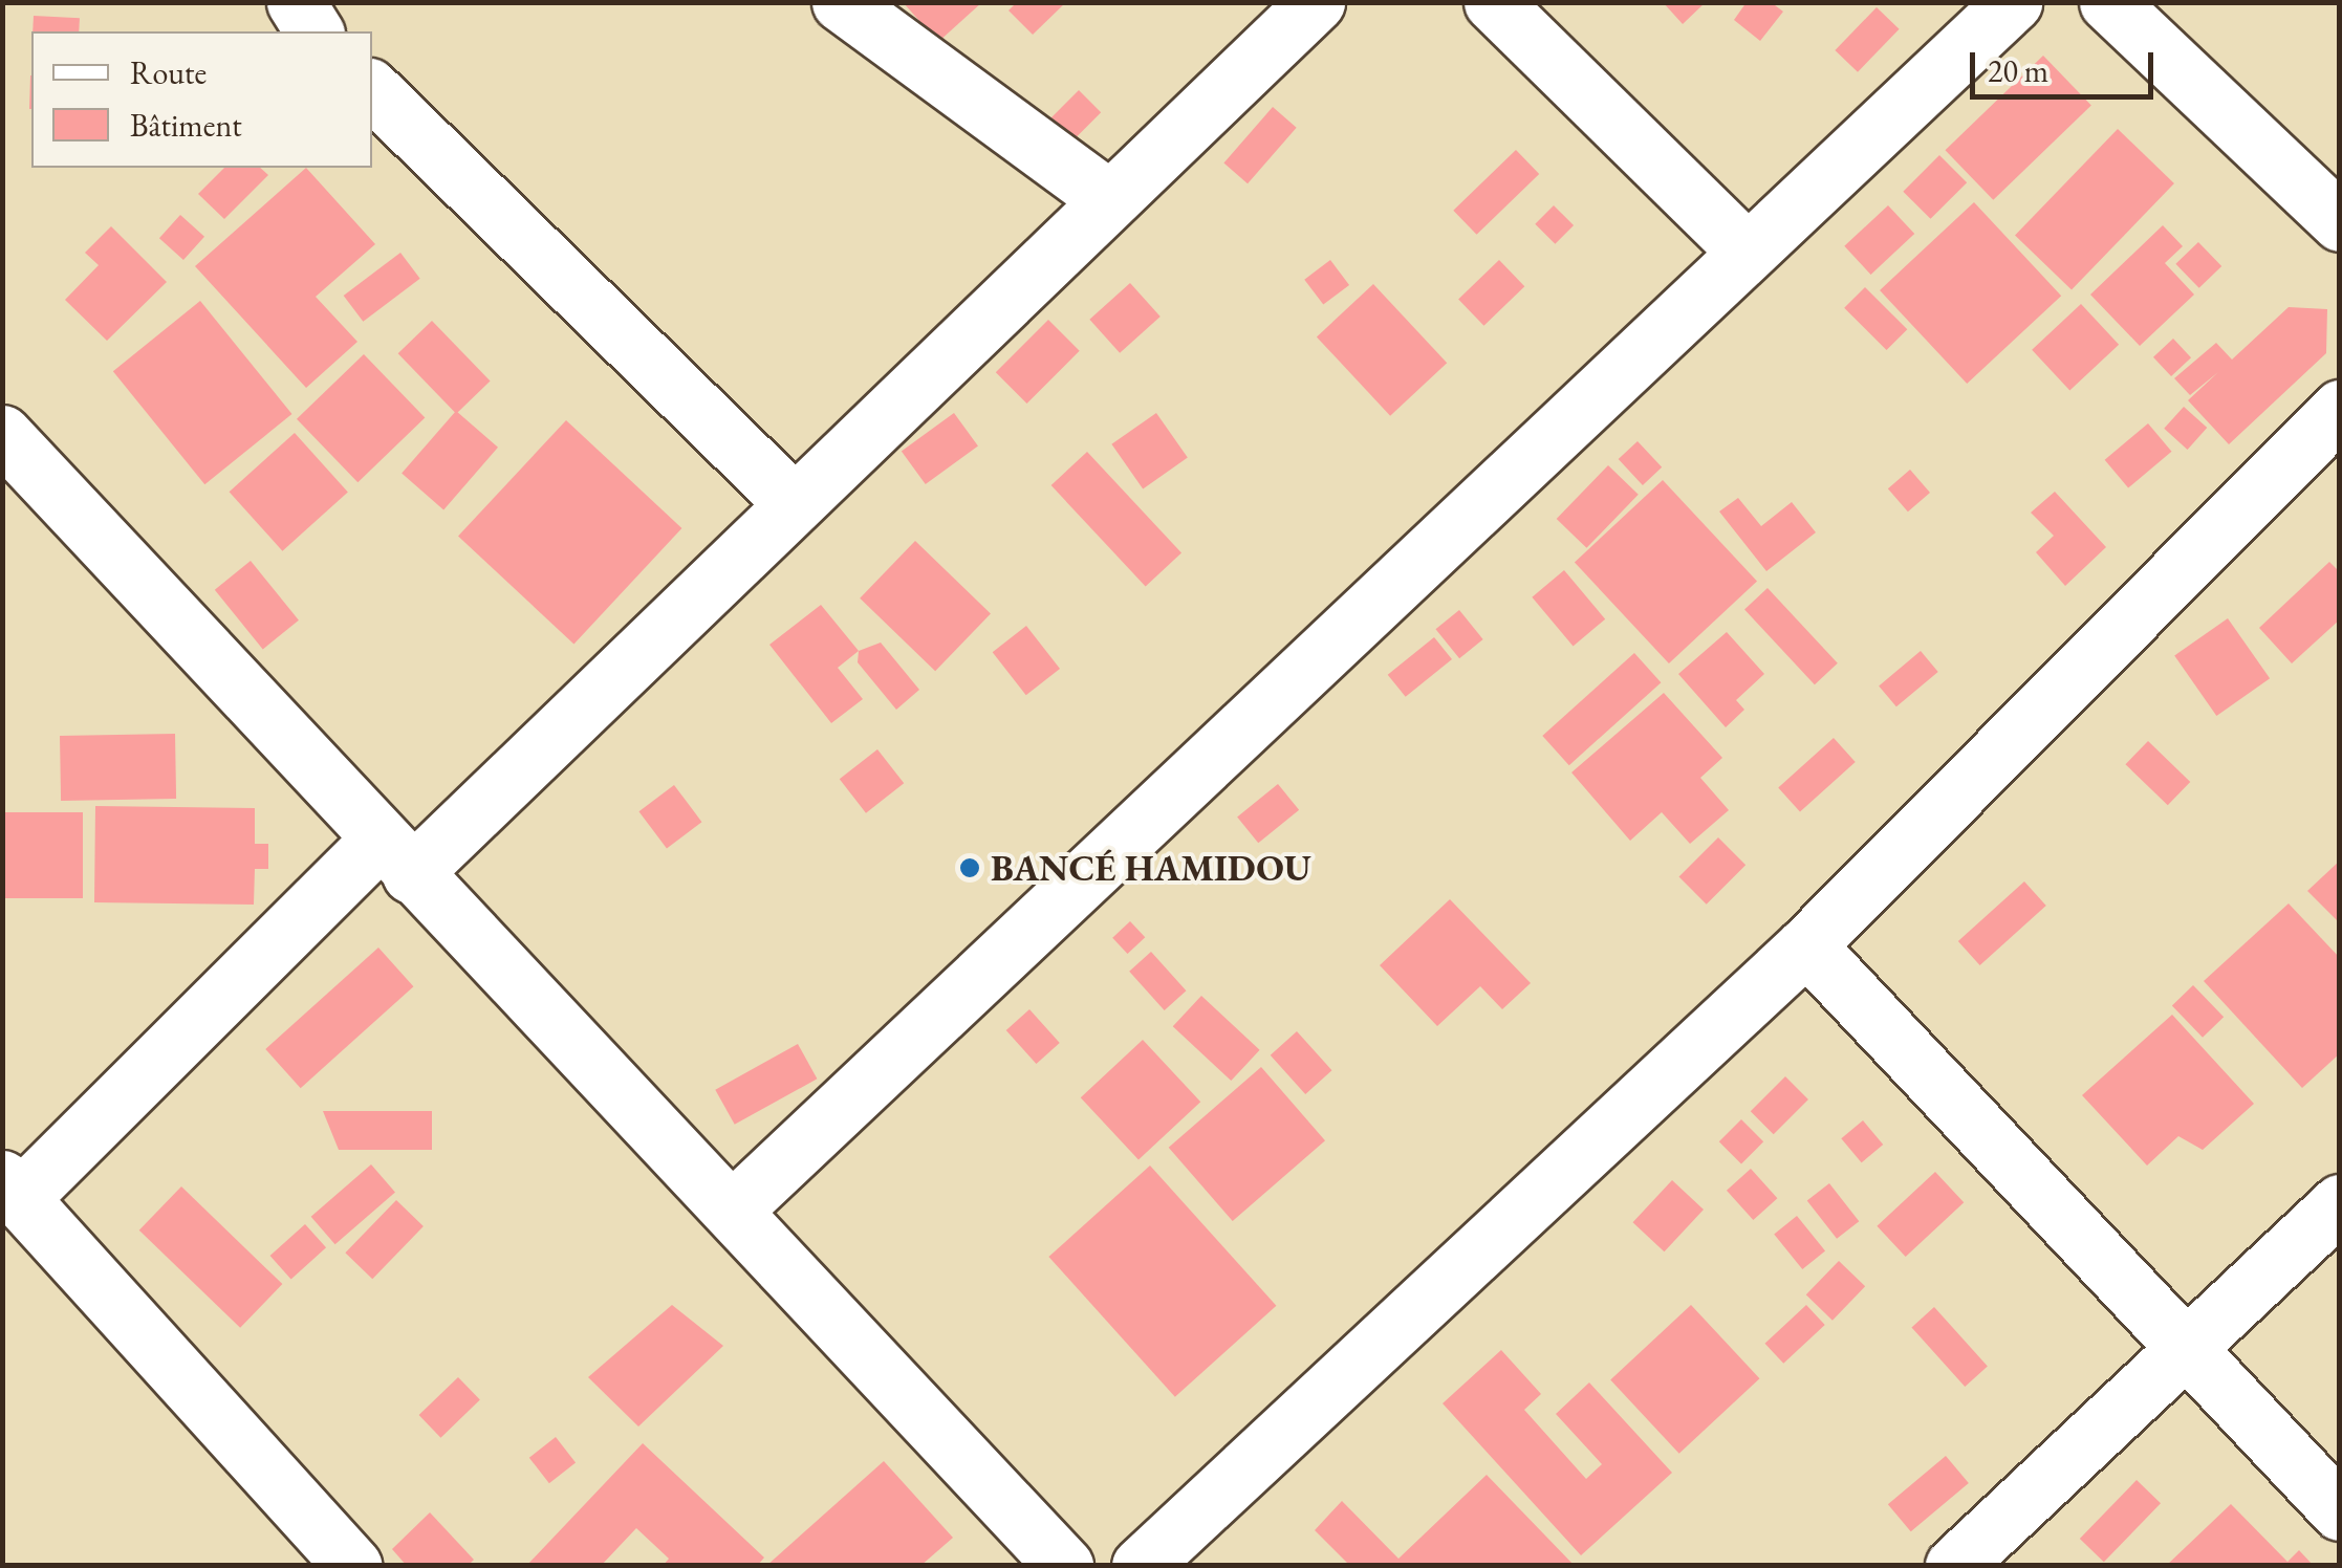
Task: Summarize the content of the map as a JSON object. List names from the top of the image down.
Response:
{
  "places": ["BANCÉ HAMIDOU"],
  "legend": ["Route", "Bâtiment"],
  "scale_bar": "20 m"
}
